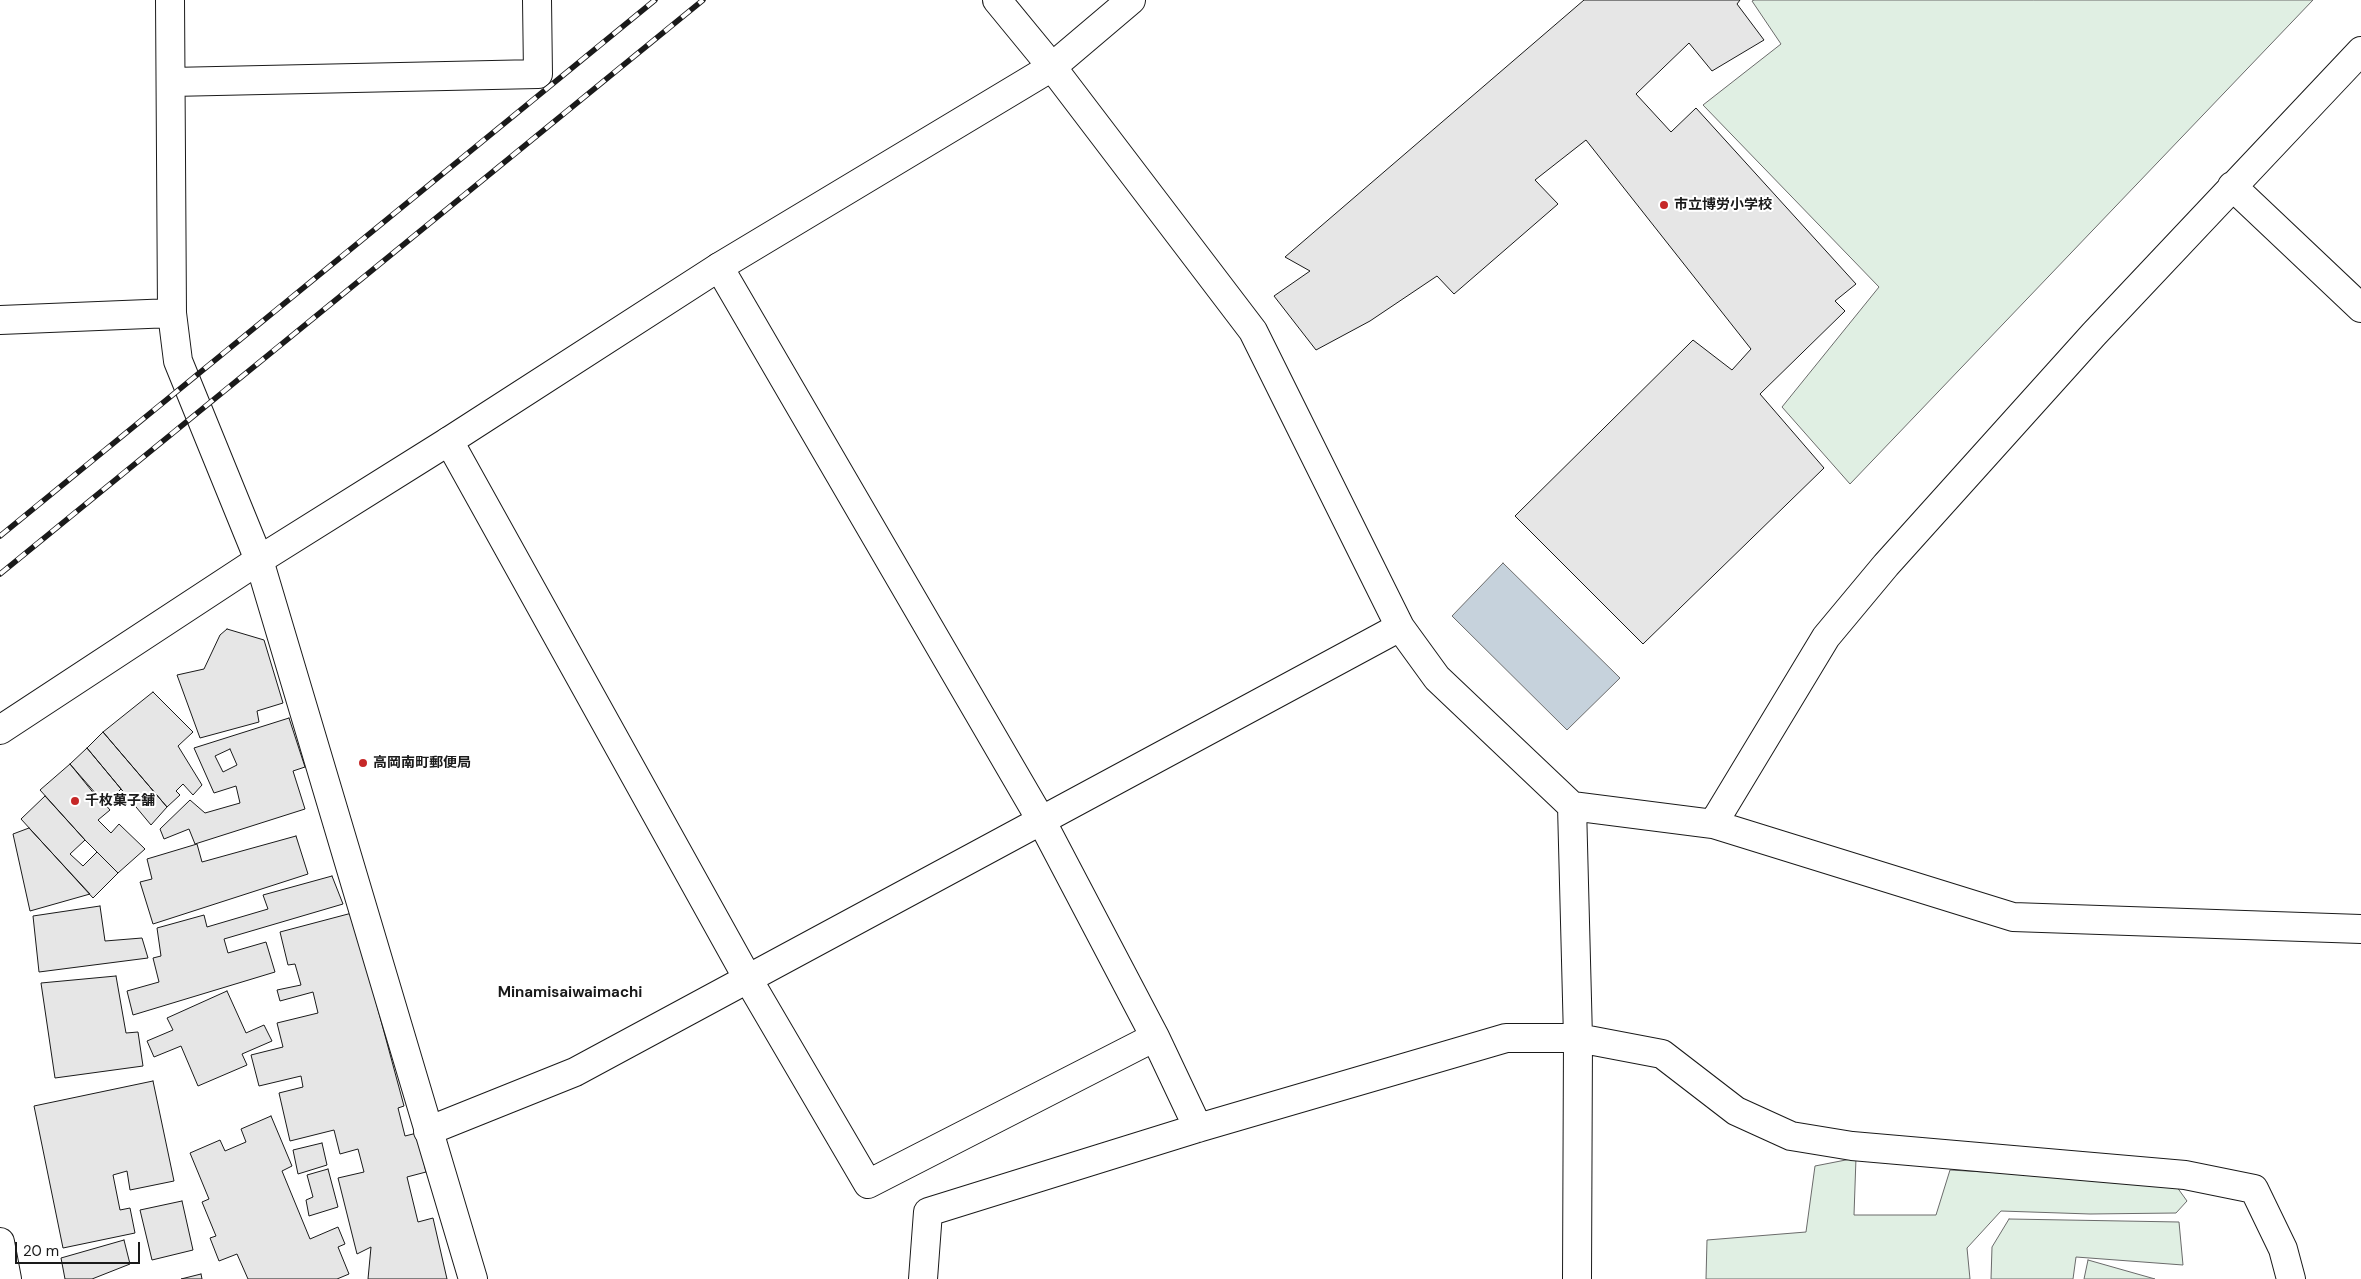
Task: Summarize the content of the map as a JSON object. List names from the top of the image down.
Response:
{
  "districts": ["Minamisaiwaimachi"],
  "places": ["市立博労小学校", "高岡南町郵便局", "千枚菓子舗"],
  "scale_bar": "20 m"
}
